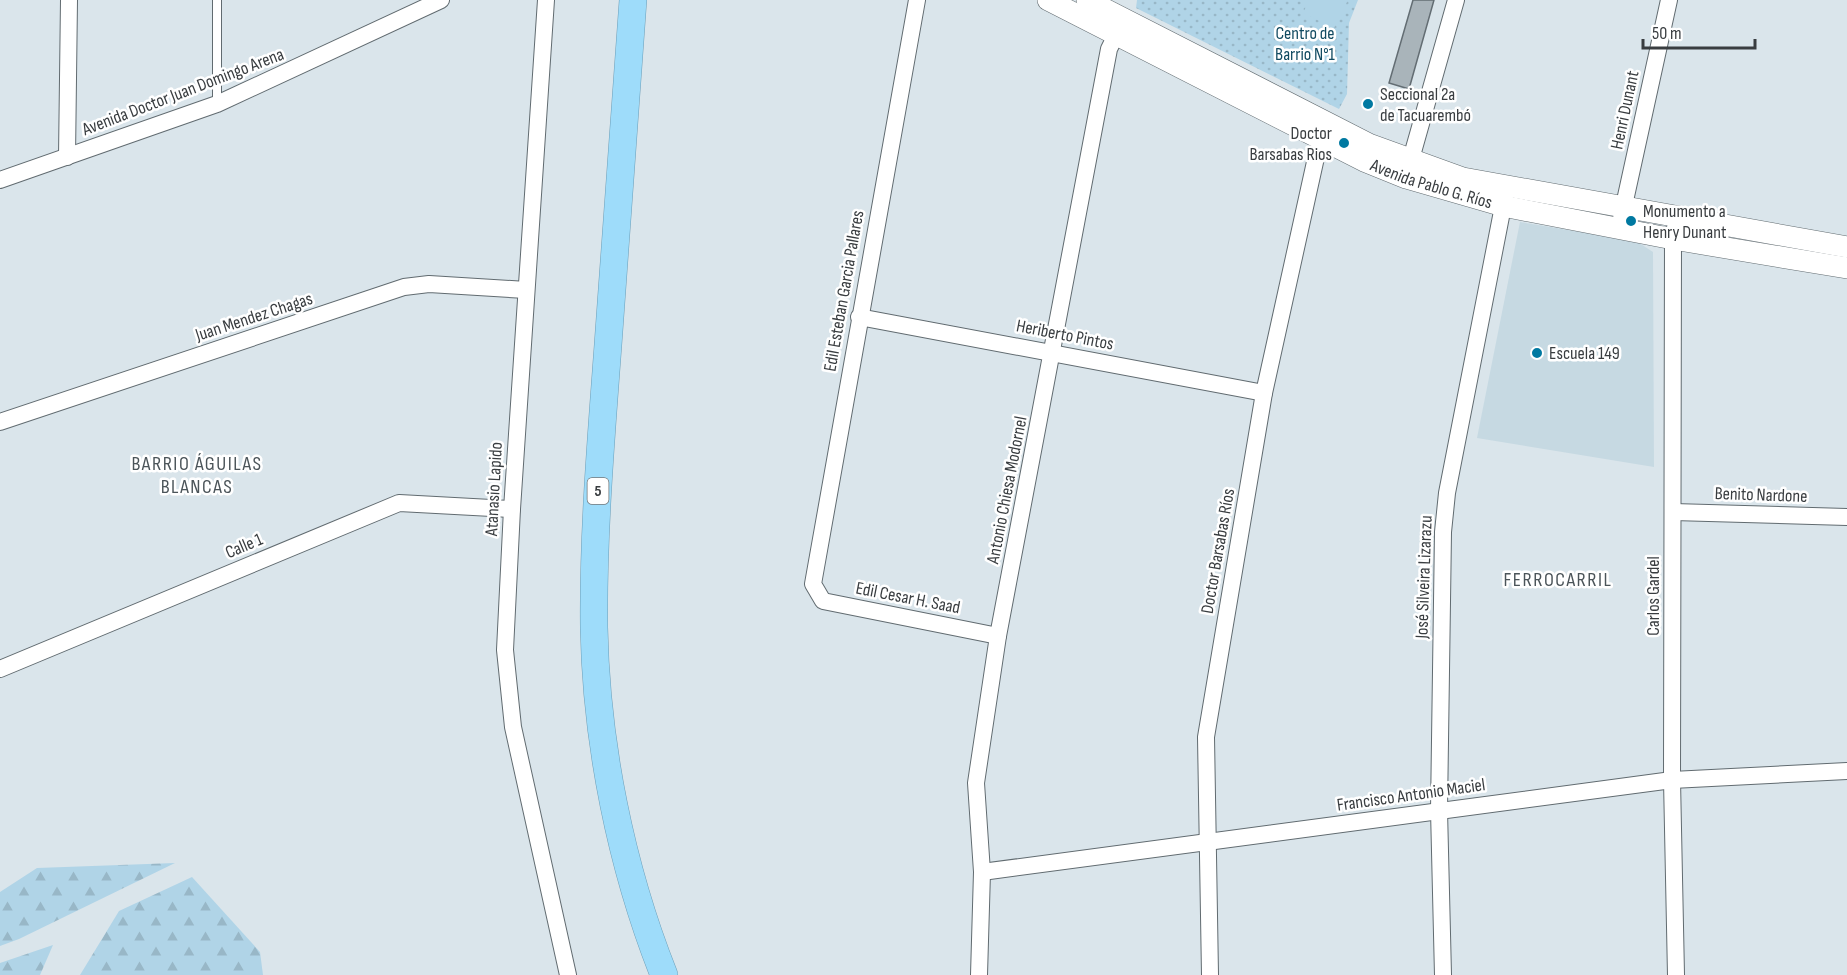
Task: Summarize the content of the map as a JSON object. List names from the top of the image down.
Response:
{
  "streets": {
    "highway": ["5"],
    "street": [
      "Avenida Doctor Juan Domingo Arena",
      "Henri Dunant",
      "Avenida Pablo G. Ríos",
      "Edil Esteban Garcia Pallares",
      "Juan Mendez Chagas",
      "Heriberto Pintos",
      "Atanasio Lapido",
      "Antonio Chiesa Modornel",
      "Benito Nardone",
      "Calle 1",
      "Doctor Barsabas Ríos",
      "José Silveira Lizarazu",
      "Carlos Gardel",
      "Edil Cesar H. Saad",
      "Francisco Antonio Maciel"
    ]
  },
  "crossings": [
    ["Henri Dunant", "Avenida Pablo G. Ríos"],
    ["Avenida Pablo G. Ríos", "Antonio Chiesa Modornel"],
    ["Avenida Pablo G. Ríos", "Doctor Barsabas Ríos"],
    ["Avenida Pablo G. Ríos", "José Silveira Lizarazu"],
    ["Avenida Pablo G. Ríos", "Carlos Gardel"],
    ["Edil Esteban Garcia Pallares", "Heriberto Pintos"],
    ["Edil Esteban Garcia Pallares", "Edil Cesar H. Saad"],
    ["Juan Mendez Chagas", "Atanasio Lapido"],
    ["Heriberto Pintos", "Antonio Chiesa Modornel"],
    ["Heriberto Pintos", "Doctor Barsabas Ríos"],
    ["Atanasio Lapido", "Calle 1"],
    ["Antonio Chiesa Modornel", "Edil Cesar H. Saad"],
    ["Antonio Chiesa Modornel", "Francisco Antonio Maciel"],
    ["Benito Nardone", "Carlos Gardel"],
    ["Doctor Barsabas Ríos", "Francisco Antonio Maciel"],
    ["José Silveira Lizarazu", "Francisco Antonio Maciel"],
    ["Carlos Gardel", "Francisco Antonio Maciel"]
  ],
  "districts": ["BARRIO ÁGUILAS BLANCAS", "FERROCARRIL"],
  "parks": ["Centro de Barrio N°1"],
  "places": [
    "Seccional 2a de Tacuarembó",
    "Doctor Barsabas Rios",
    "Monumento a Henry Dunant",
    "Escuela 149"
  ],
  "scale_bar": "50 m"
}
